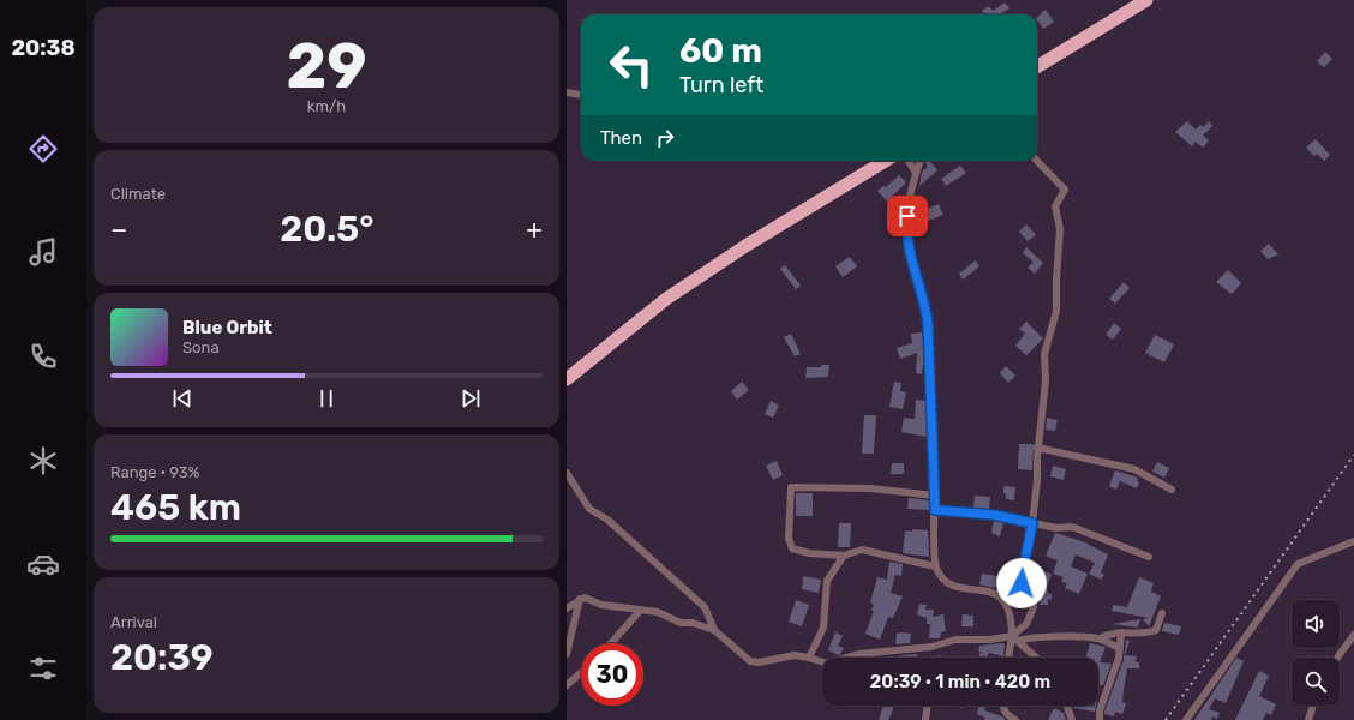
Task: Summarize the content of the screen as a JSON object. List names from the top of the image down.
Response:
{
  "page": {
    "tabs": "20:38",
    "tile": [
      ["29", "km/h"],
      "Climate",
      ["Range · 93%", "465 km"],
      ["Arrival", "20:39"]
    ],
    "turn": ["60 m", "Turn left"],
    "then": "Then",
    "heat": ["−", "20.5°", "+"],
    "song": ["Blue Orbit", "Sona"],
    "limit": "30",
    "trip": "20:39 · 1 min · 420 m"
  }
}
